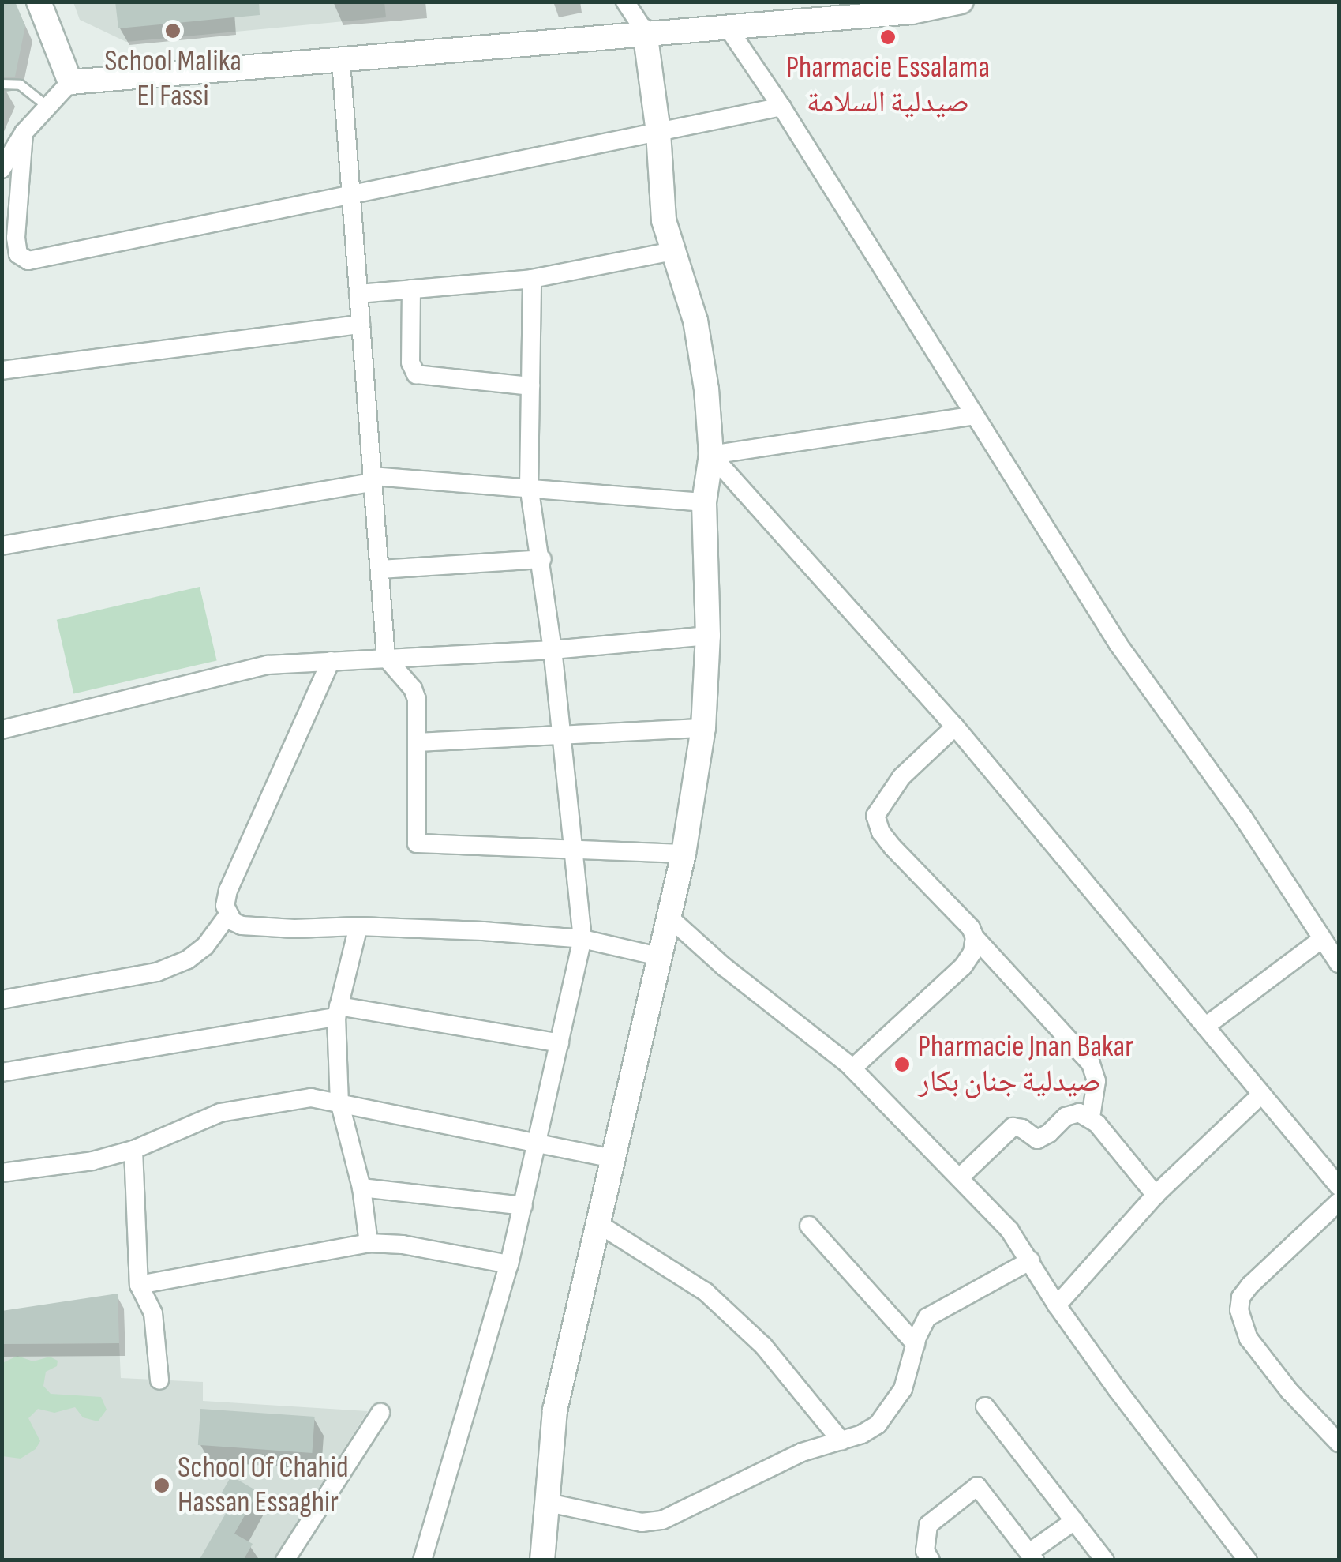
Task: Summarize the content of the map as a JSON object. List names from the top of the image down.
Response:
{
  "places": [
    "School Malika El Fassi",
    "Pharmacie Essalama صيدلية السلامة",
    "Pharmacie Jnan Bakar صيدلية جنان بكار",
    "School Of Chahid Hassan Essaghir"
  ]
}
